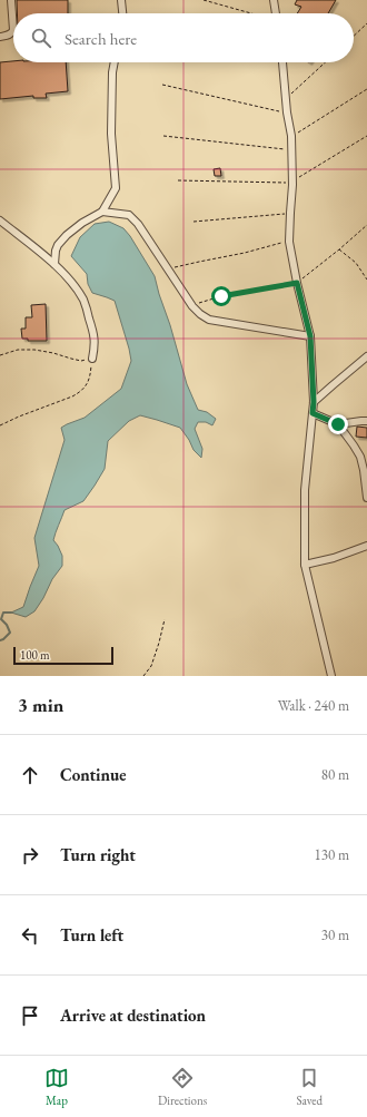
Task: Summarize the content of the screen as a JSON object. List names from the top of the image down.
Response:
{
  "scale_bar": "100 m",
  "page": {
    "search": "Search here",
    "scale": "100 m",
    "heading": ["3 min", "Walk · 240 m"],
    "list": [
      ["Continue", "80 m"],
      ["Turn right", "130 m"],
      ["Turn left", "30 m"],
      "Arrive at destination"
    ],
    "nav": ["Map", "Directions", "Saved"]
  }
}
